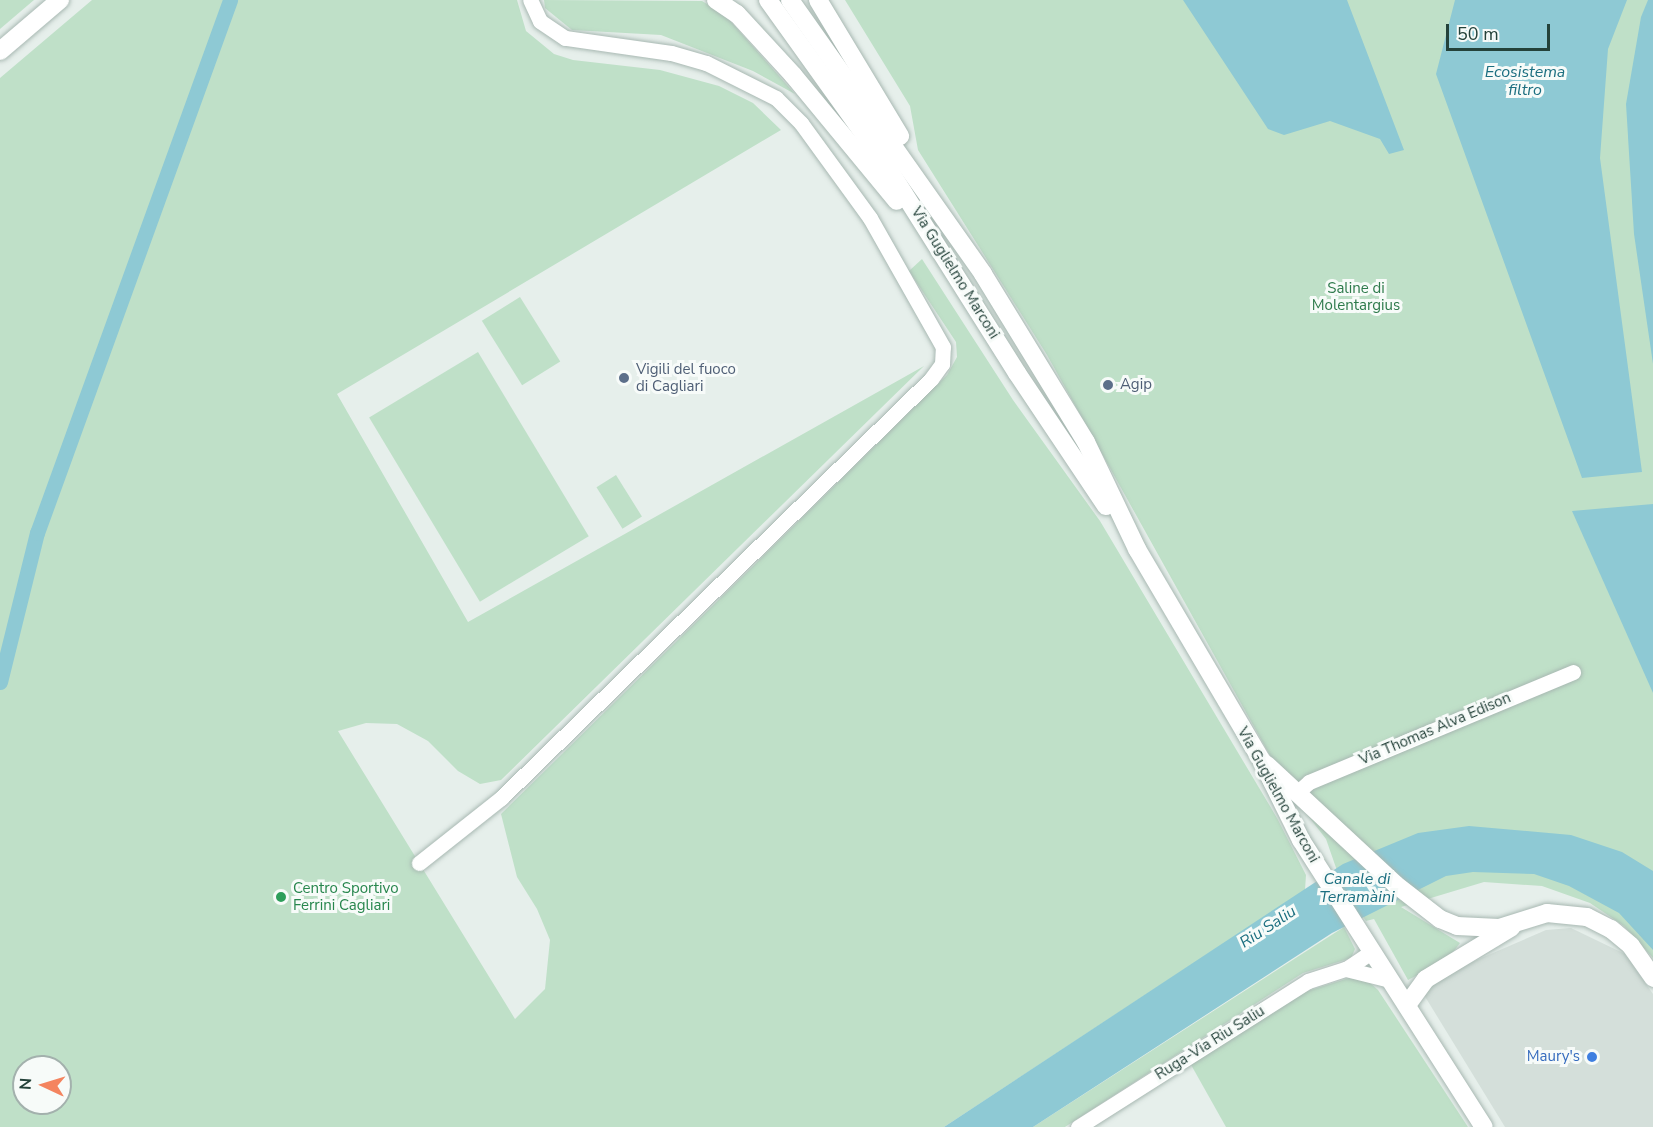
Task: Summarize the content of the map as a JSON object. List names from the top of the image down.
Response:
{
  "streets": {
    "main road": ["Via Guglielmo Marconi"],
    "street": ["Via Thomas Alva Edison", "Ruga-Via Riu Saliu"]
  },
  "crossings": [
    ["Via Guglielmo Marconi", "Ruga-Via Riu Saliu"]
  ],
  "water": ["Ecosistema filtro", "Canale di Terramàini", "Riu Saliu"],
  "parks": ["Saline di Molentargius"],
  "places": [
    "Vigili del fuoco di Cagliari",
    "Agip",
    "Centro Sportivo Ferrini Cagliari",
    "Maury's"
  ],
  "scale_bar": "50 m",
  "north": "left"
}
